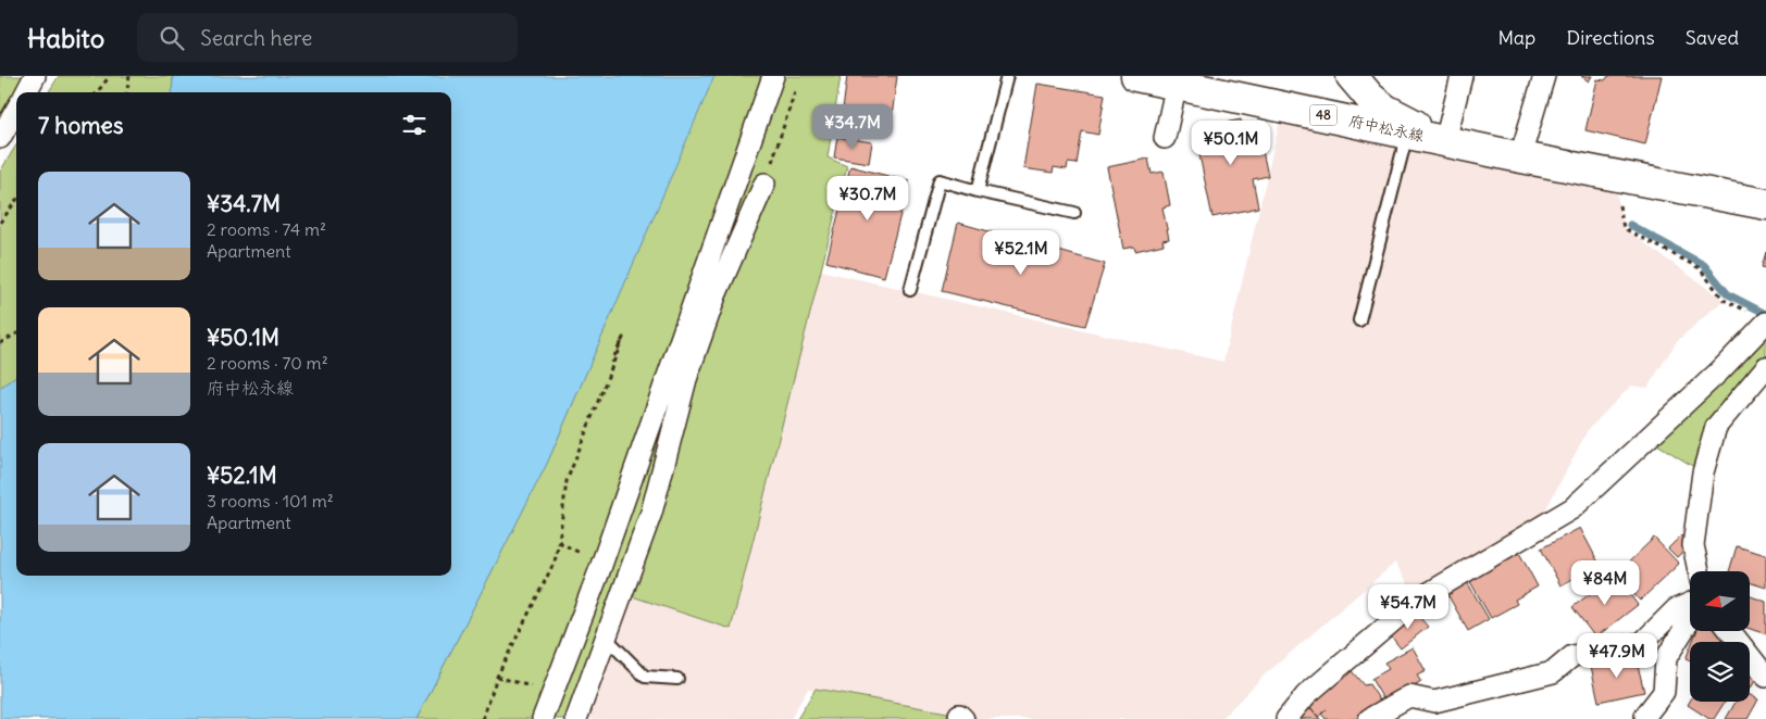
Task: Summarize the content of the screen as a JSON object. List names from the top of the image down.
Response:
{
  "streets": {
    "main road": ["48", "府中松永線"]
  },
  "north": "left",
  "page": {
    "header": "Habito",
    "search": "Search here",
    "nav": ["Map", "Directions", "Saved"],
    "heading": "7 homes",
    "price": [
      "¥34.7M",
      "¥50.1M",
      "¥30.7M",
      "¥52.1M",
      "¥84M",
      "¥54.7M",
      "¥47.9M"
    ],
    "list": [
      {
        "name": "¥34.7M",
        "note": "2 rooms · 74 m² · Apartment"
      },
      {
        "name": "¥50.1M",
        "note": "2 rooms · 70 m² · 府中松永線"
      },
      {
        "name": "¥52.1M",
        "note": "3 rooms · 101 m² · Apartment"
      }
    ]
  }
}
